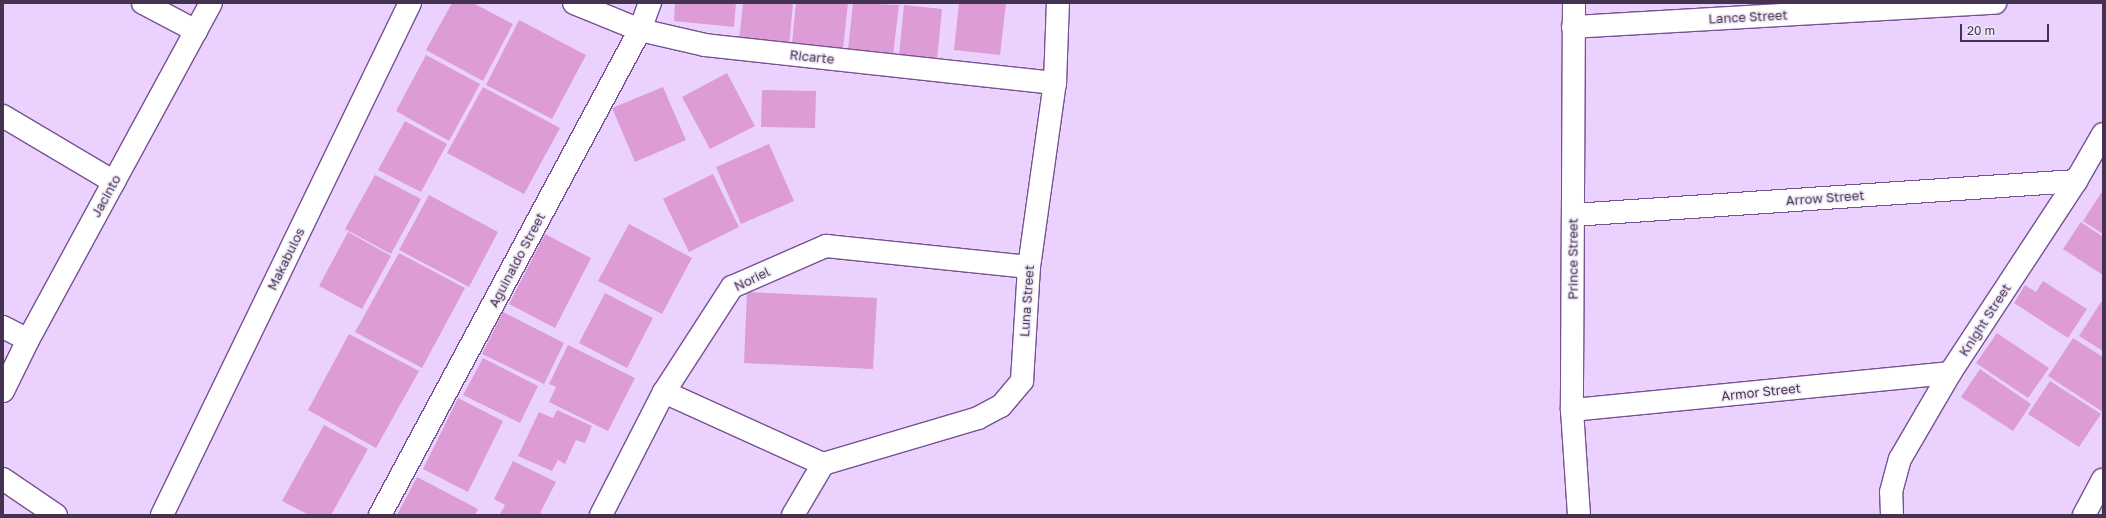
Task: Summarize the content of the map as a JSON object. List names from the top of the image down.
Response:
{
  "streets": {
    "street": [
      "Lance Street",
      "Ricarte",
      "Jacinto",
      "Arrow Street",
      "Makabulos",
      "Prince Street",
      "Aguinaldo Street",
      "Noriel",
      "Luna Street",
      "Knight Street",
      "Armor Street"
    ]
  },
  "crossings": [
    ["Lance Street", "Prince Street"],
    ["Ricarte", "Aguinaldo Street"],
    ["Ricarte", "Luna Street"],
    ["Arrow Street", "Prince Street"],
    ["Arrow Street", "Knight Street"],
    ["Prince Street", "Armor Street"],
    ["Noriel", "Luna Street"],
    ["Knight Street", "Armor Street"]
  ],
  "scale_bar": "20 m"
}
